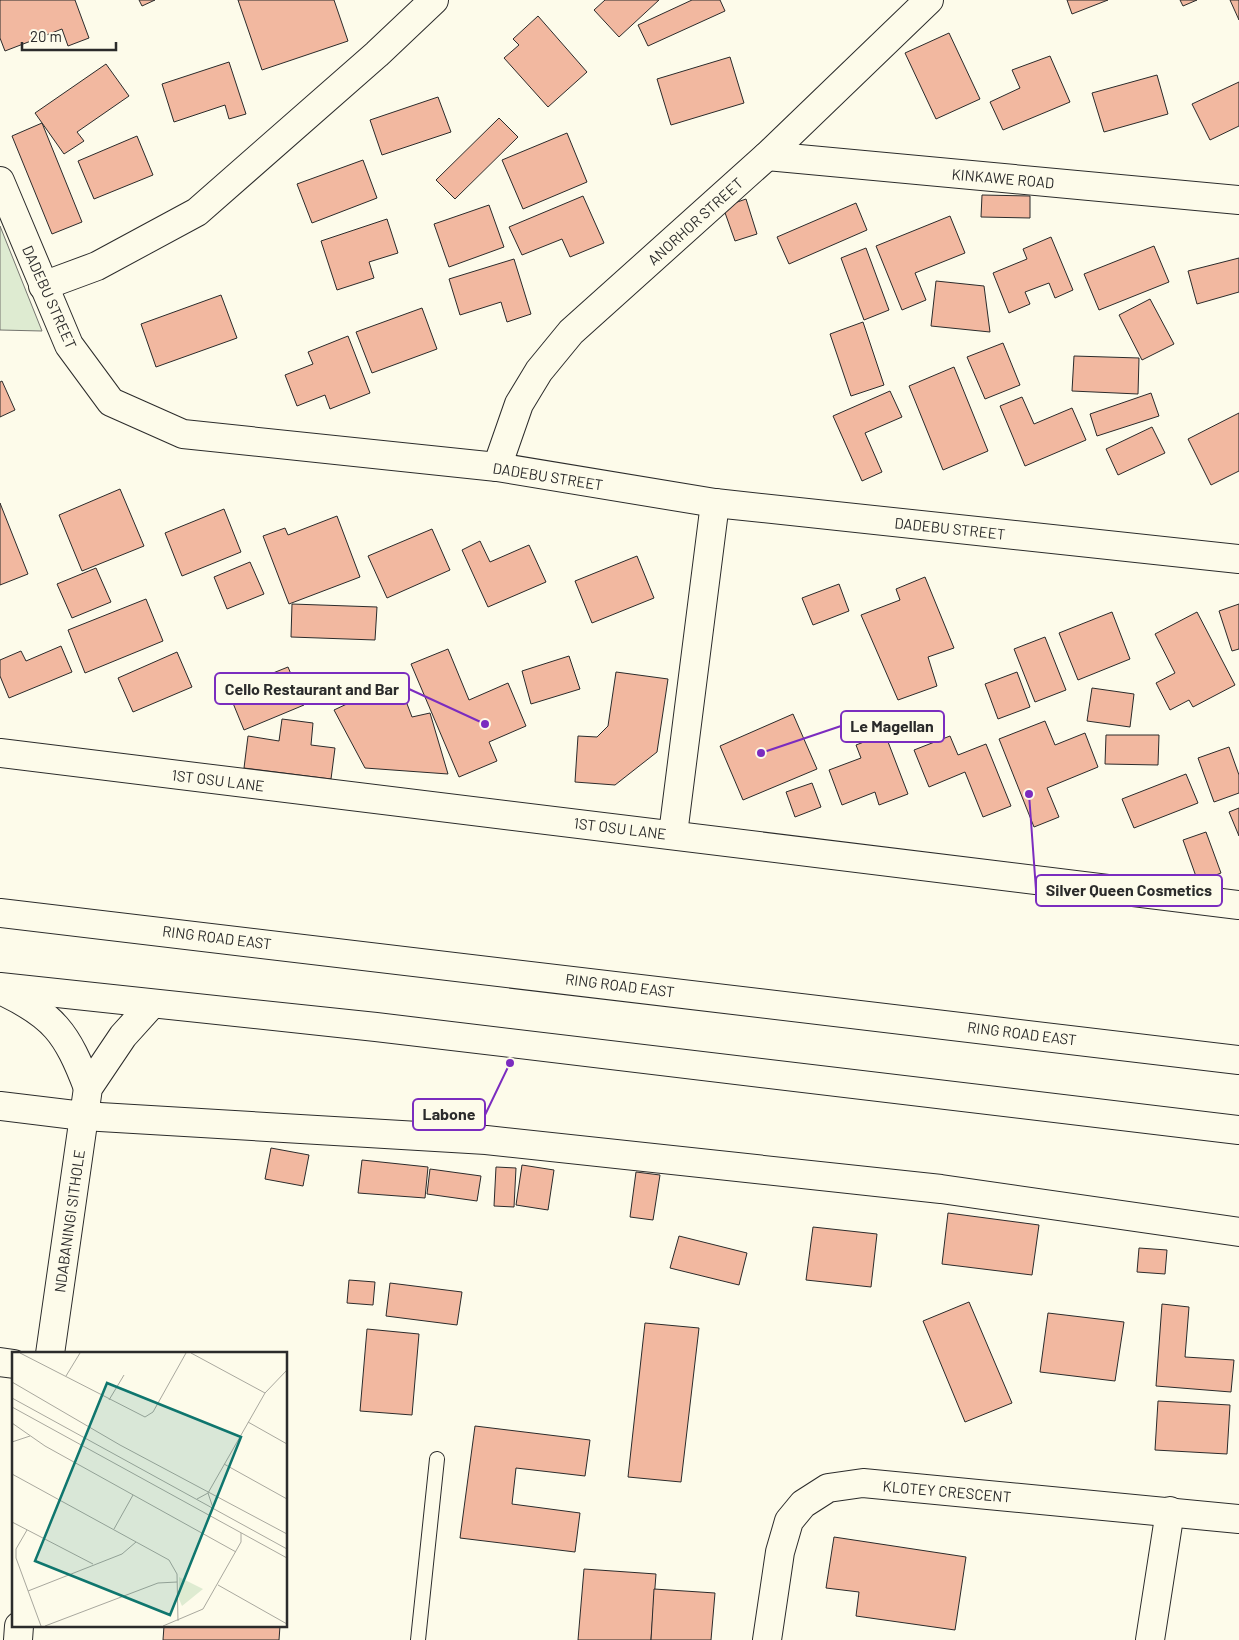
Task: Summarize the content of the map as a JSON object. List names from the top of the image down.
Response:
{
  "streets": {
    "street": [
      "KINKAWE ROAD",
      "ANORHOR STREET",
      "DADEBU STREET",
      "1ST OSU LANE",
      "RING ROAD EAST",
      "NDABANINGI SITHOLE",
      "KLOTEY CRESCENT"
    ]
  },
  "crossings": [
    ["KINKAWE ROAD", "ANORHOR STREET"],
    ["ANORHOR STREET", "DADEBU STREET"]
  ],
  "places": [
    "Cello Restaurant and Bar",
    "Le Magellan",
    "Silver Queen Cosmetics",
    "Labone"
  ],
  "scale_bar": "20 m"
}
